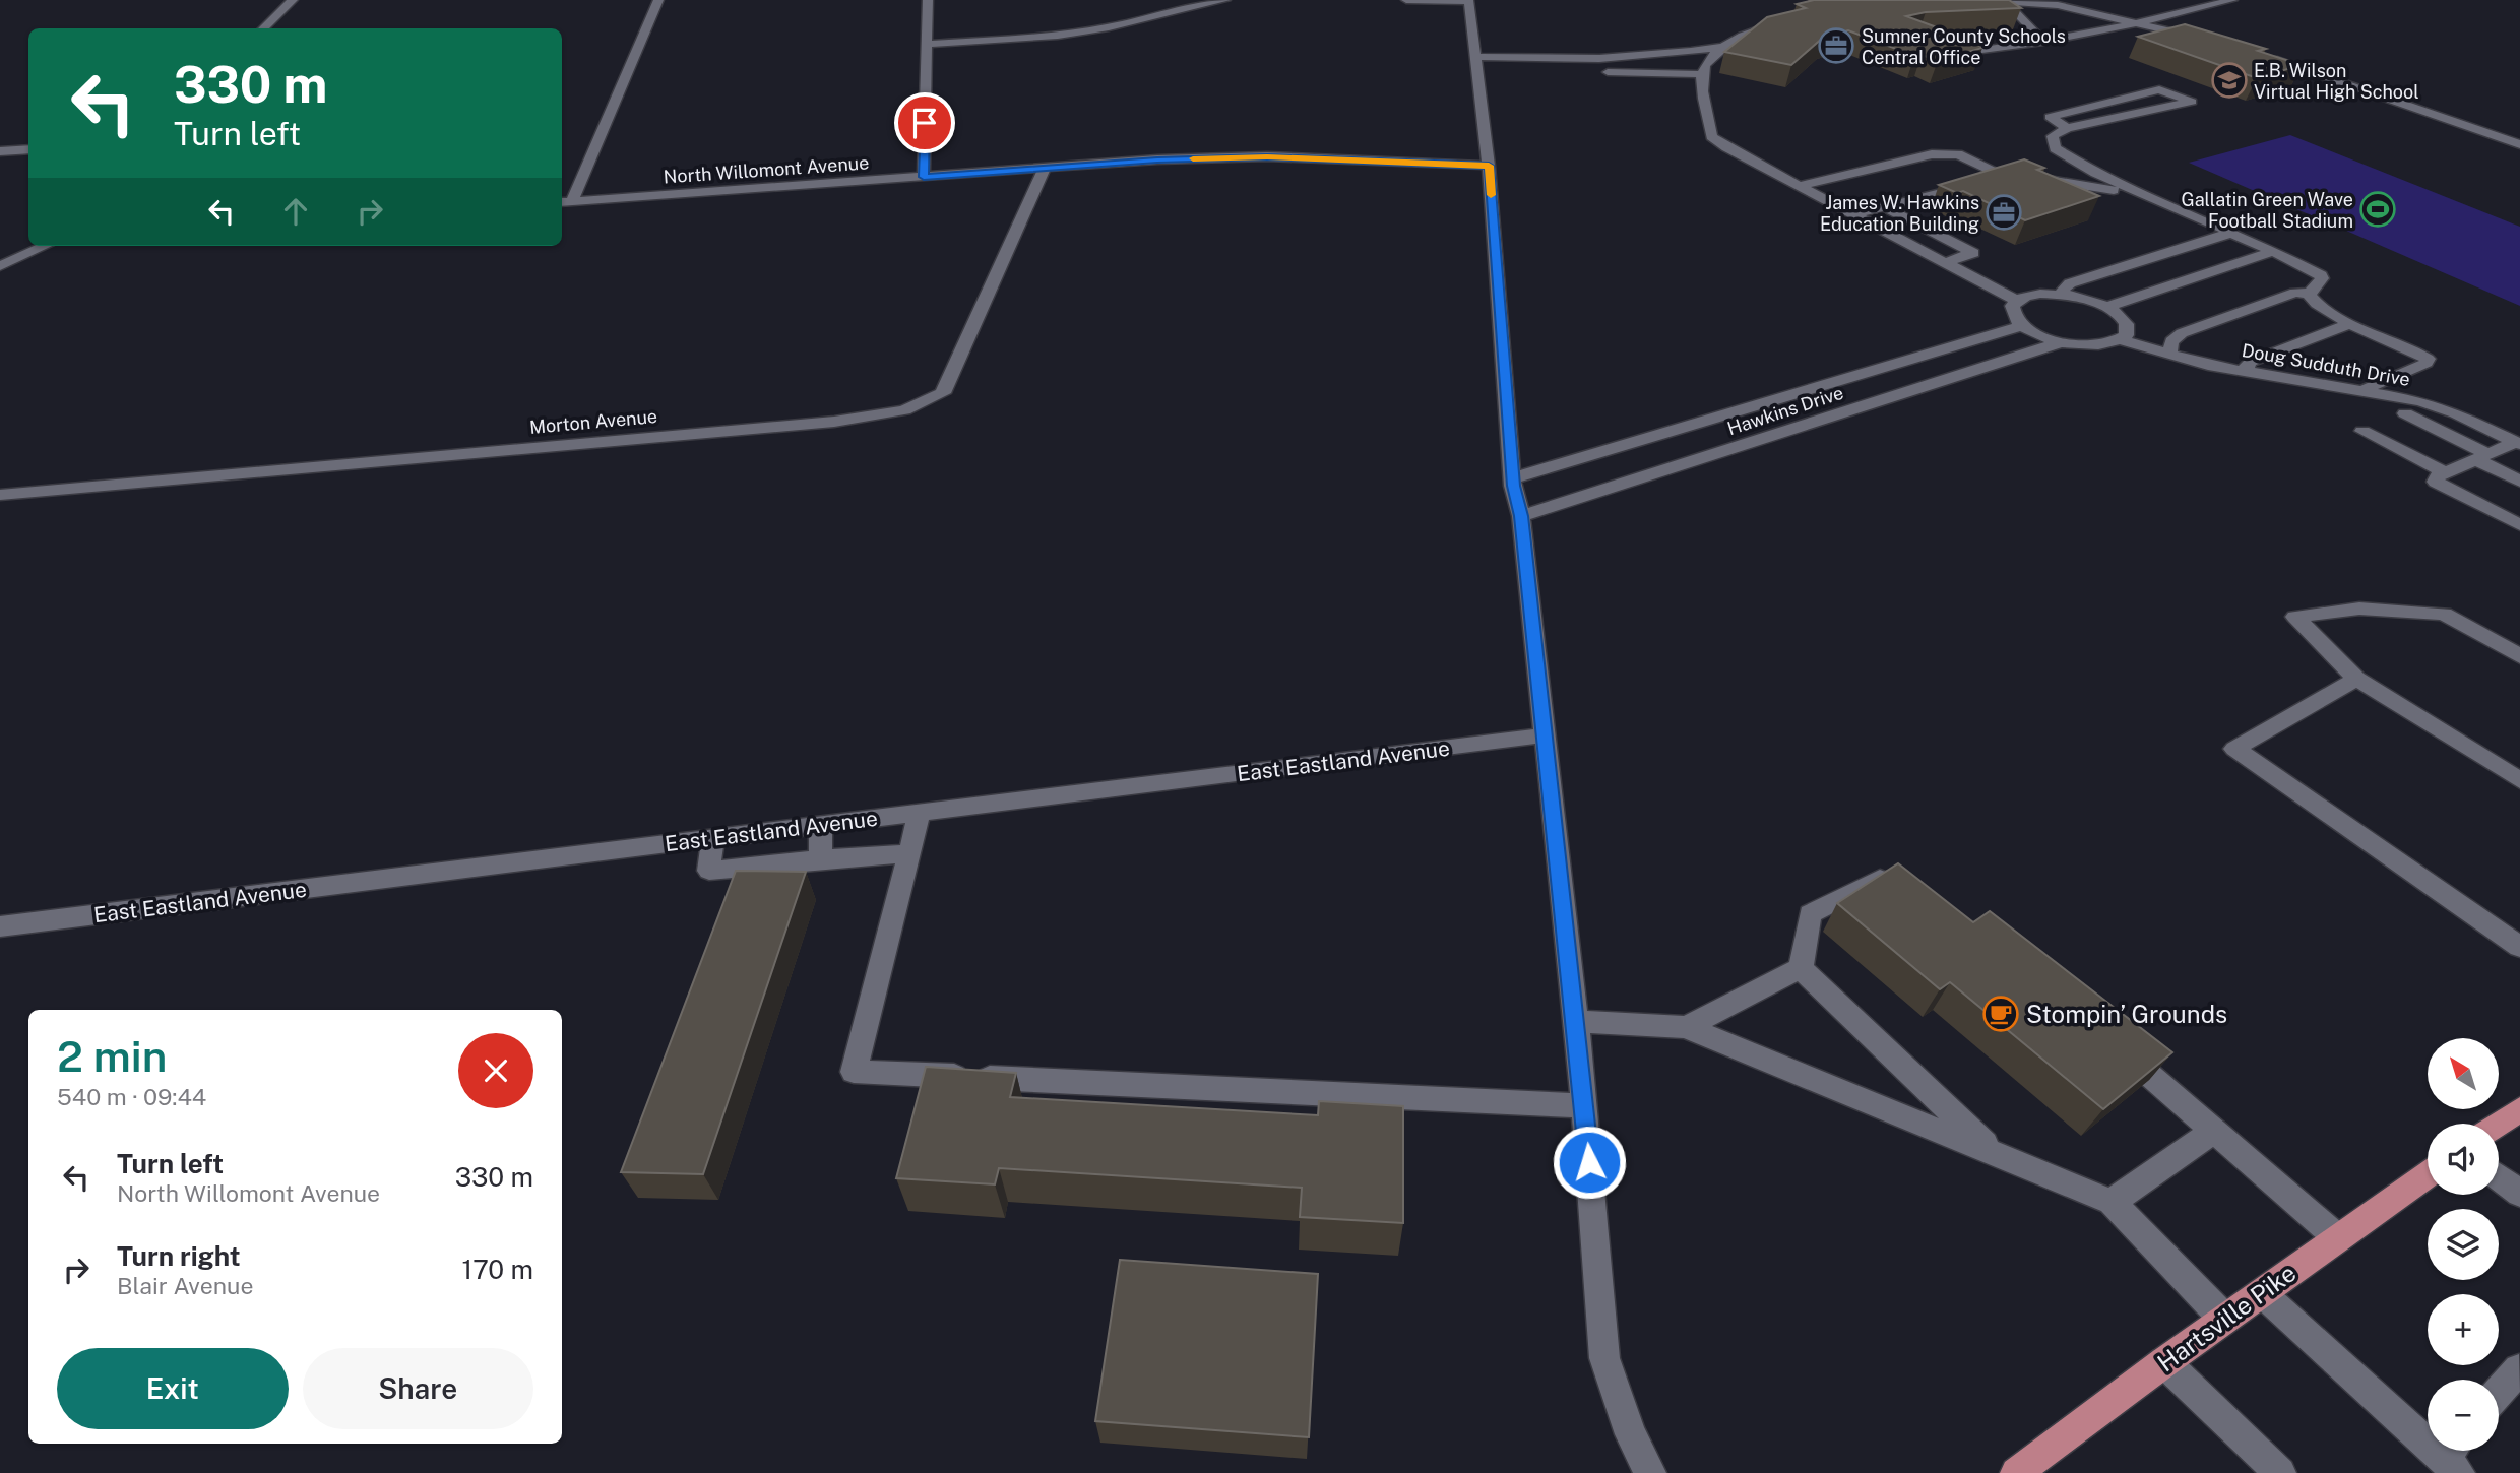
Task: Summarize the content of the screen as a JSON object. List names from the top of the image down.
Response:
{
  "streets": {
    "main road": ["Hartsville Pike"],
    "street": [
      "North Willomont Avenue",
      "Doug Sudduth Drive",
      "Hawkins Drive",
      "Morton Avenue",
      "East Eastland Avenue"
    ]
  },
  "crossings": [
    ["North Willomont Avenue", "Morton Avenue"],
    ["Doug Sudduth Drive", "Hawkins Drive"]
  ],
  "places": {
    "office": ["Sumner County Schools Central Office", "James W. Hawkins Education Building"],
    "school or university": ["E.B. Wilson Virtual High School"],
    "sports": ["Gallatin Green Wave Football Stadium"],
    "cafe": ["Stompin’ Grounds"]
  },
  "north": "top left",
  "page": {
    "turn": ["330 m", "Turn left"],
    "heading": ["2 min", "540 m · 09:44"],
    "map_buttons": ["+", "−"],
    "list": [
      {
        "name": "Turn left",
        "note": "North Willomont Avenue",
        "value": "330 m"
      },
      {
        "name": "Turn right",
        "note": "Blair Avenue",
        "value": "170 m"
      }
    ],
    "buttons": ["Exit", "Share"]
  }
}
